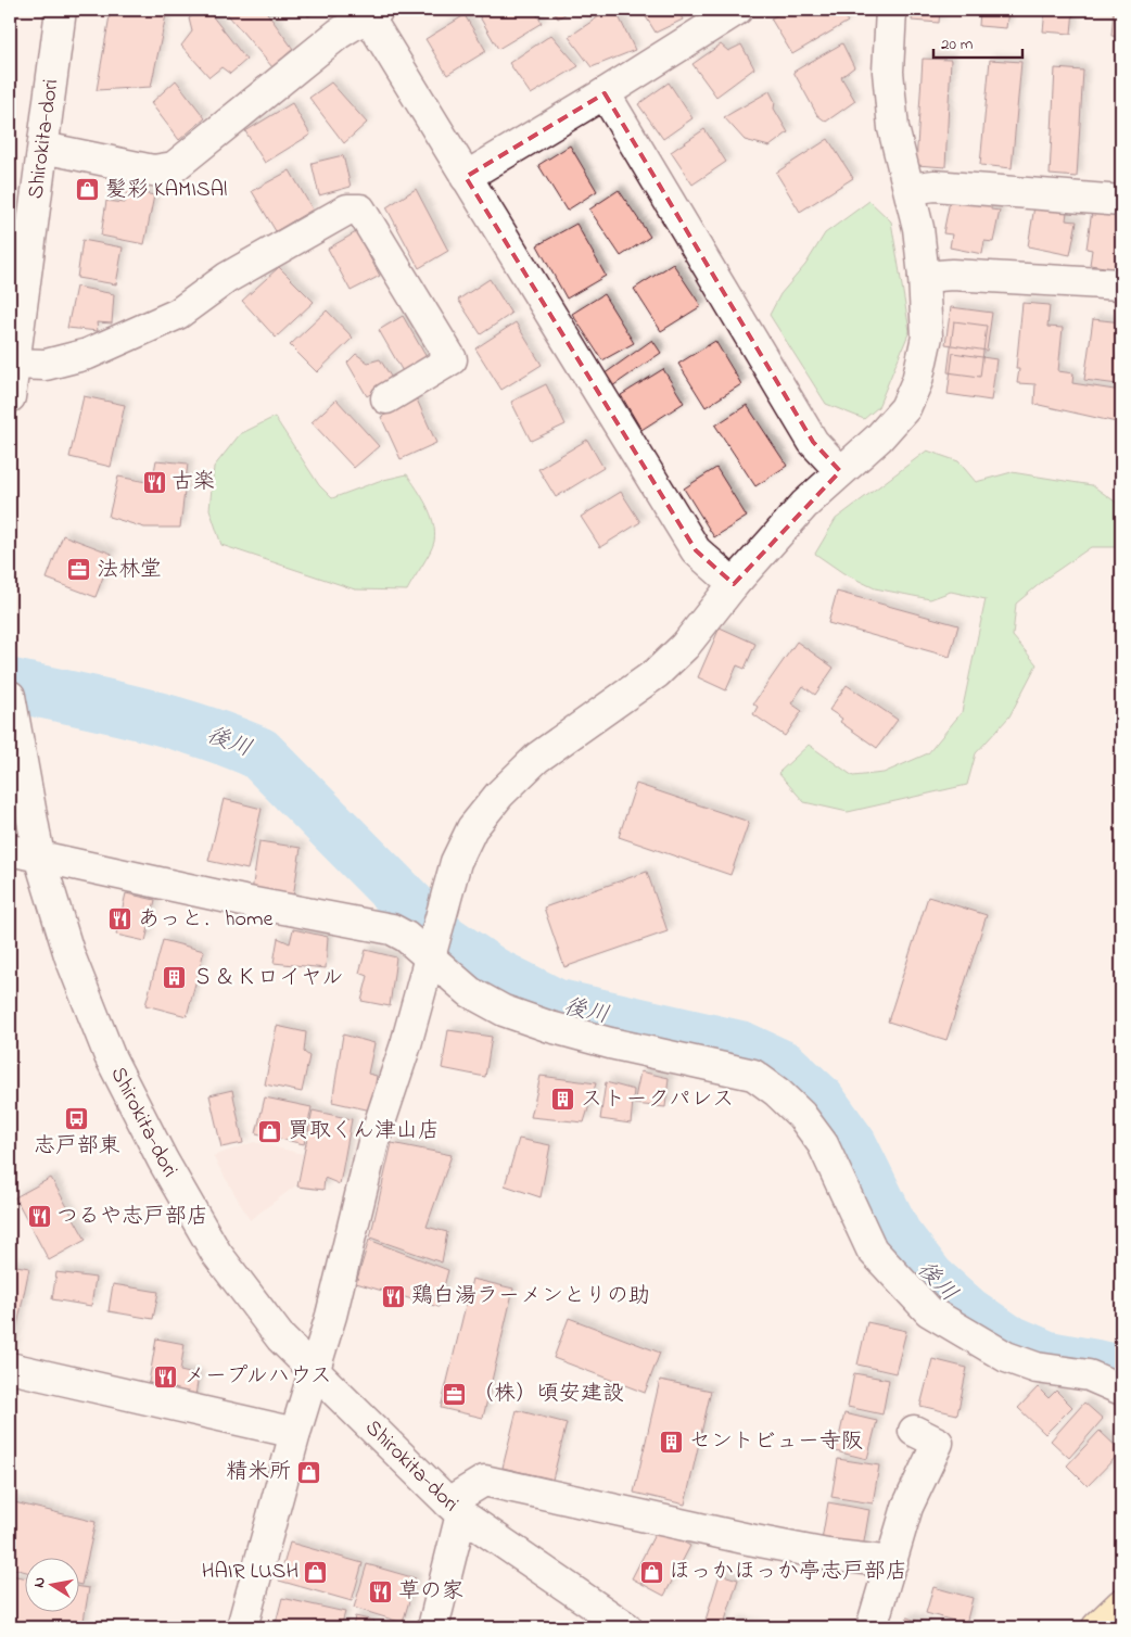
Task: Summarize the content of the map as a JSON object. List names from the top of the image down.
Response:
{
  "streets": {
    "street": ["Shirokita-dori"]
  },
  "water": ["後川"],
  "places": {
    "shop": [
      "髪彩 KAMISAl",
      "買取くん津山店",
      "精米所",
      "HAIR LUSH",
      "ほっかほっか亭志戸部店"
    ],
    "restaurant": [
      "古楽",
      "あっと．home",
      "つるや志戸部店",
      "鶏白湯ラーメンとりの助",
      "メープルハウス",
      "草の家"
    ],
    "office": ["法林堂", "（株）頃安建設"],
    "building": ["Ｓ＆Ｋロイヤル", "ストークパレス", "セントビュー寺阪"],
    "bus stop": ["志戸部東"]
  },
  "scale_bar": "20 m",
  "north": "left"
}
